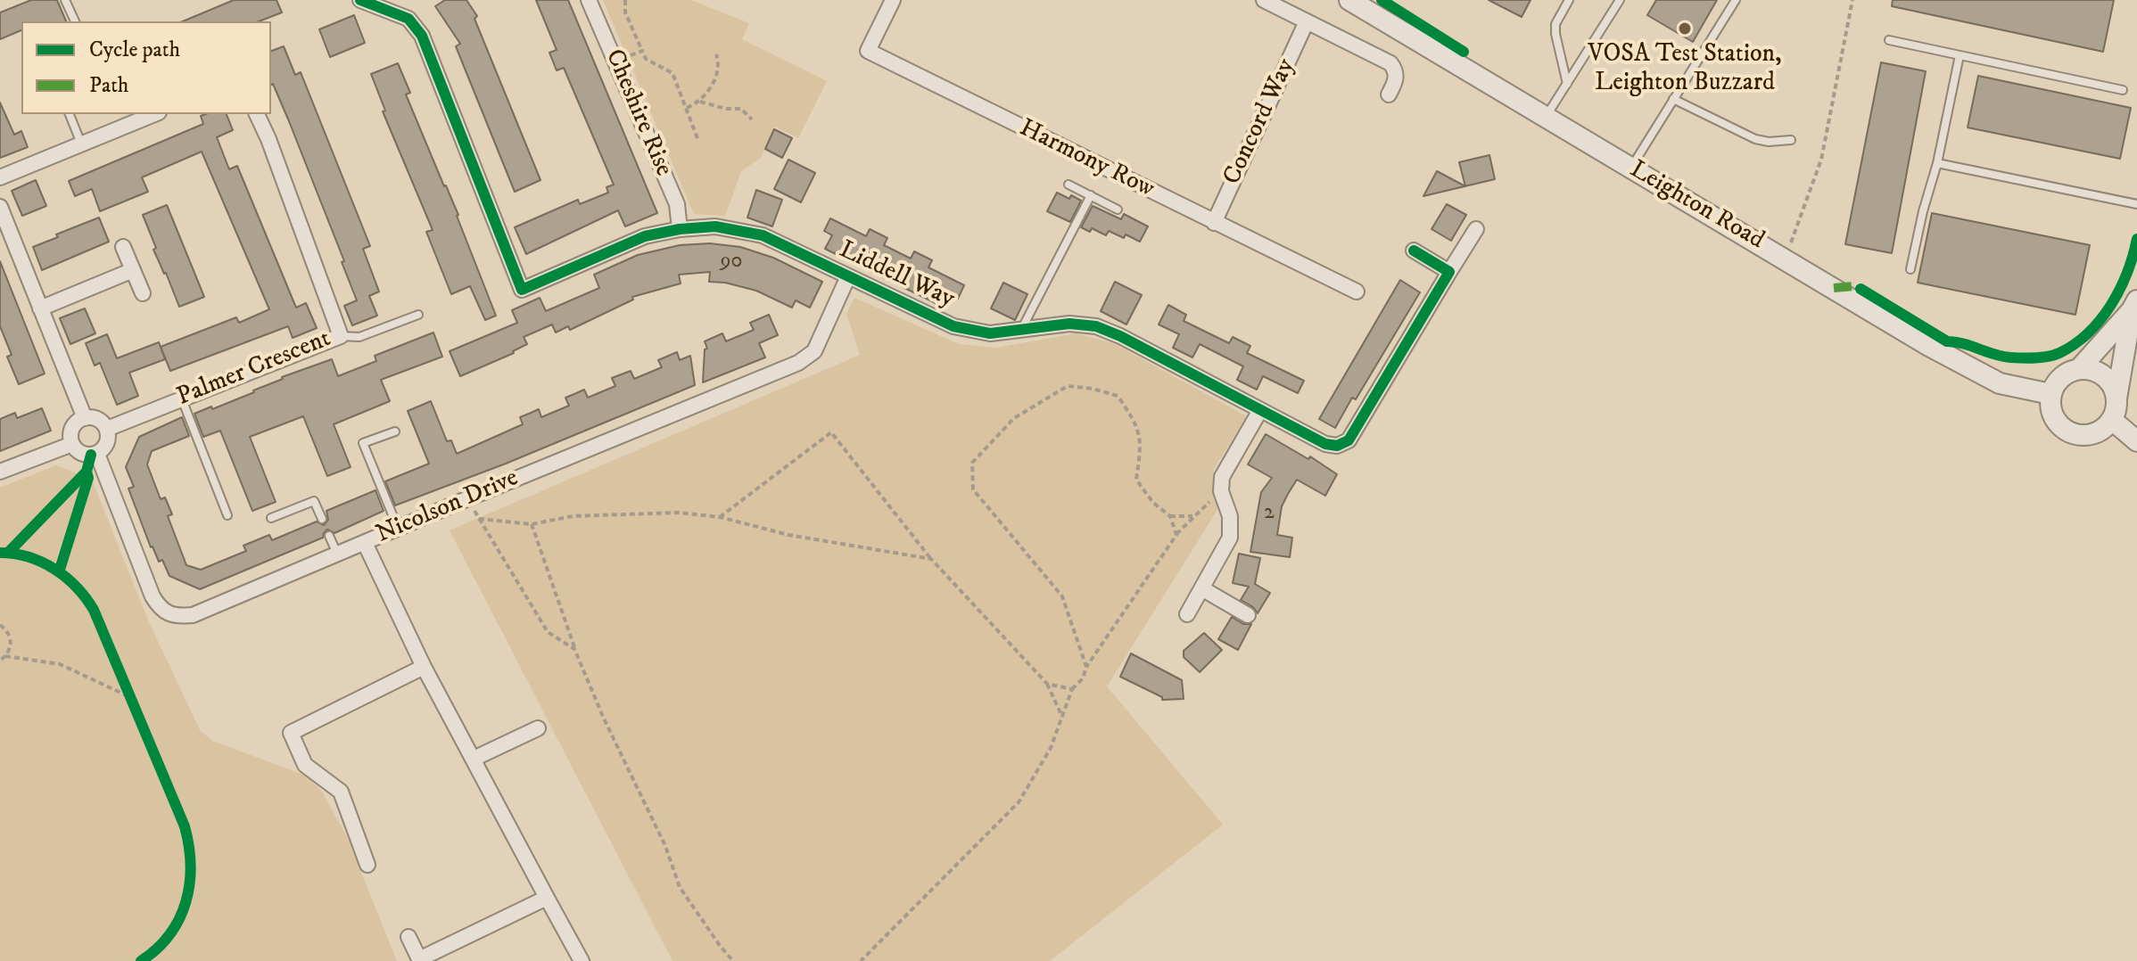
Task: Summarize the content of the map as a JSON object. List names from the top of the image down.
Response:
{
  "streets": {
    "street": [
      "Cheshire Rise",
      "Concord Way",
      "Harmony Row",
      "Leighton Road",
      "Liddell Way",
      "Palmer Crescent",
      "Nicolson Drive"
    ]
  },
  "crossings": [
    ["Cheshire Rise", "Liddell Way"],
    ["Concord Way", "Harmony Row"],
    ["Liddell Way", "Nicolson Drive"],
    ["Palmer Crescent", "Nicolson Drive"]
  ],
  "places": ["VOSA Test Station, Leighton Buzzard"],
  "house_numbers": ["90", "2"],
  "legend": ["Cycle path", "Path"]
}
